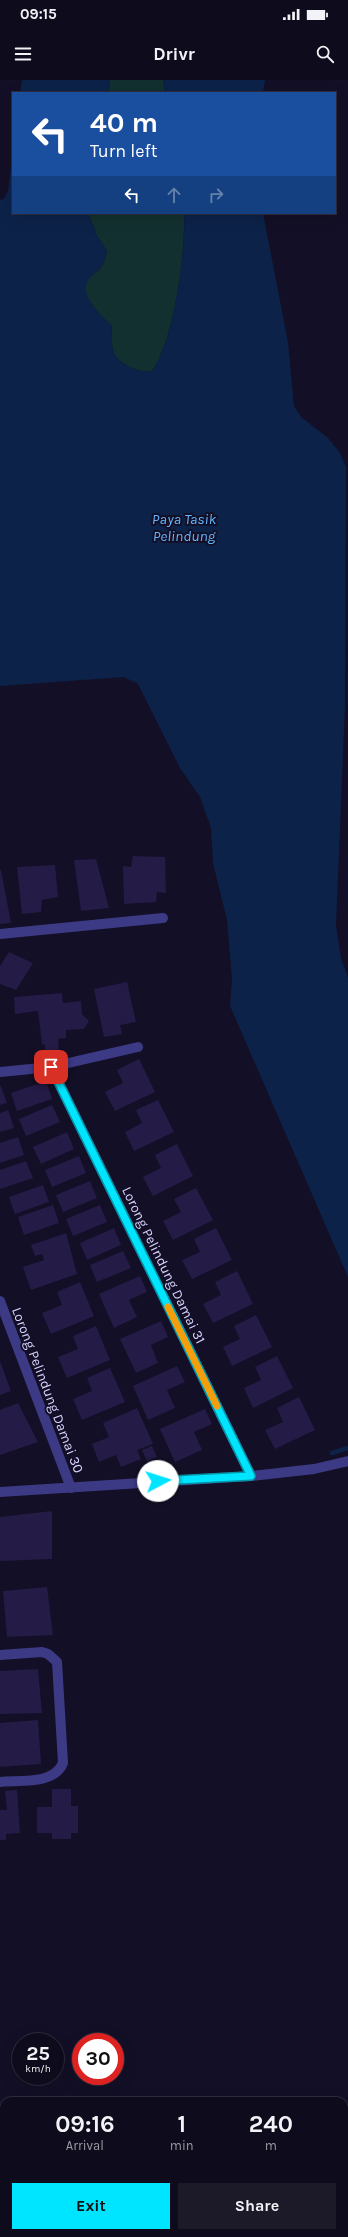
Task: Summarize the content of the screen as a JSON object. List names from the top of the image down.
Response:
{
  "streets": {
    "street": ["Lorong Pelindung Damai 31", "Lorong Pelindung Damai 30"]
  },
  "water": ["Paya Tasik Pelindung"],
  "page": {
    "status": "09:15",
    "header": "Drivr",
    "turn": ["40 m", "Turn left"],
    "speed": "25 km/h",
    "limit": "30",
    "eta": [
      "09:16",
      "Arrival",
      "1",
      "min",
      "240",
      "m"
    ],
    "buttons": ["Exit", "Share"]
  }
}
